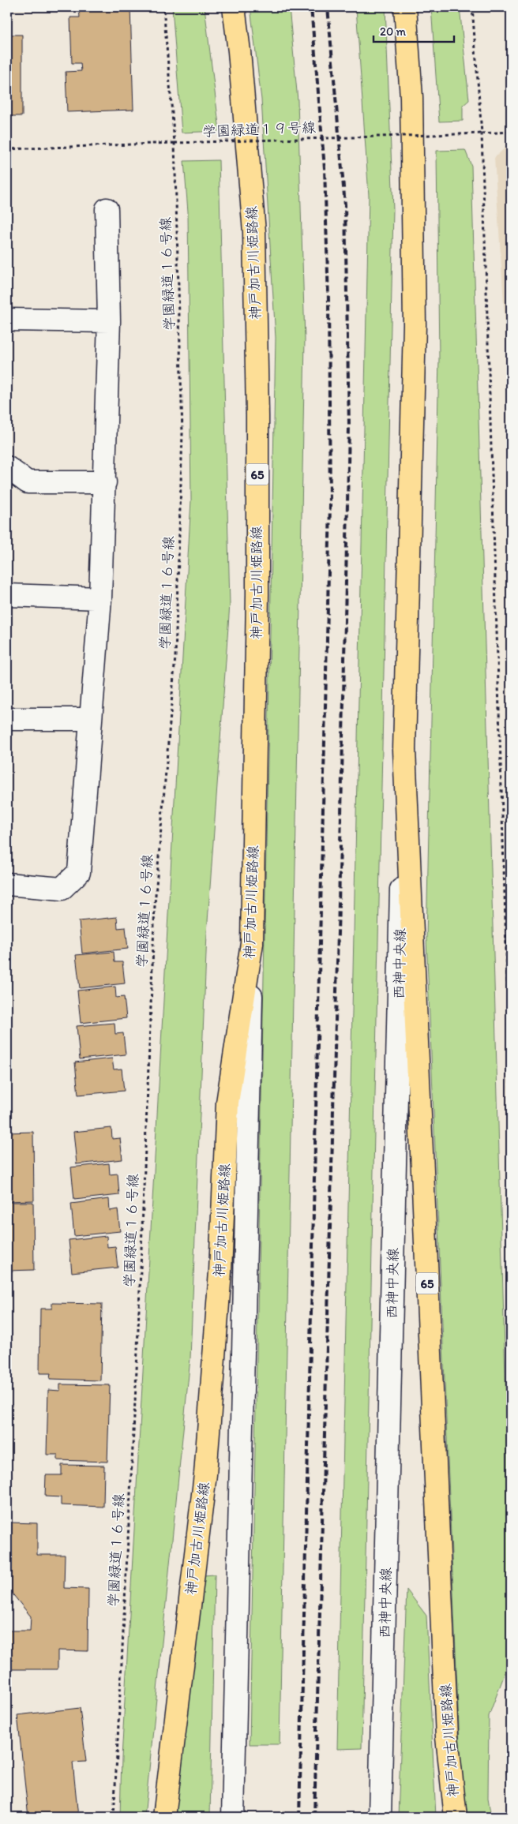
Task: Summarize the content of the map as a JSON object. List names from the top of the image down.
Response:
{
  "streets": {
    "main road": ["神戸加古川姫路線", "65"],
    "street": ["西神中央線"],
    "path": ["学園緑道１９号線", "学園緑道１６号線"]
  },
  "crossings": [
    ["学園緑道１９号線", "学園緑道１６号線"],
    ["神戸加古川姫路線", "西神中央線"]
  ],
  "scale_bar": "20 m"
}
